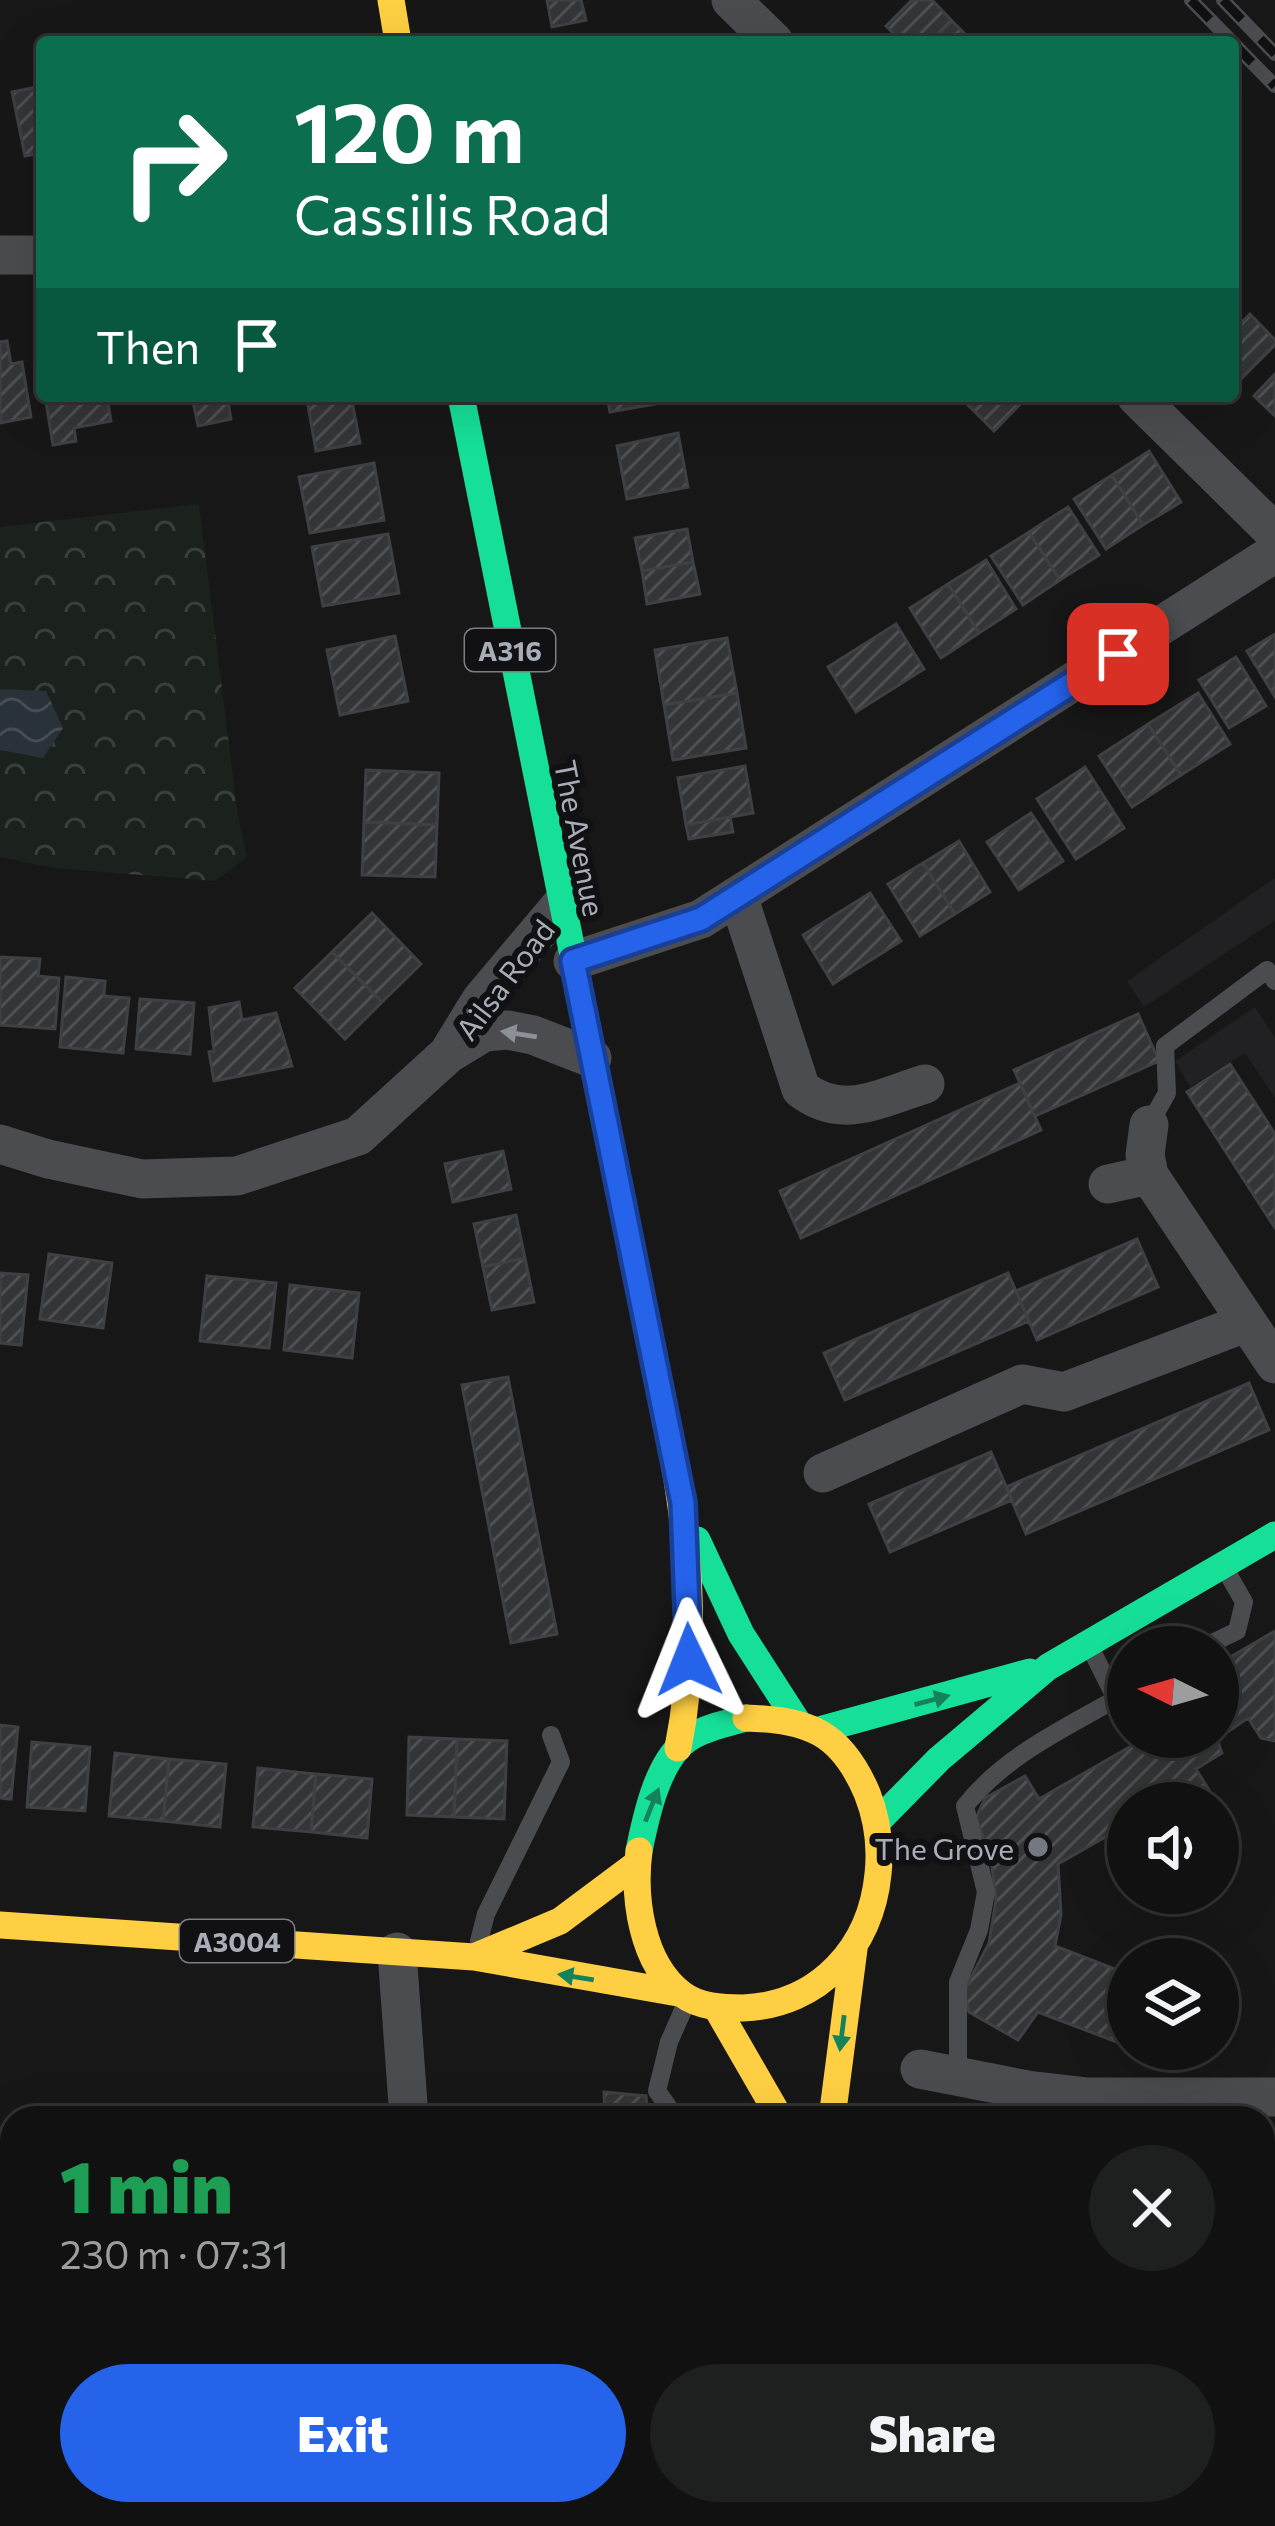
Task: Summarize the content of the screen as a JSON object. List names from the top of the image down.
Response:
{
  "streets": {
    "main road": ["A316", "The Avenue", "A3004"],
    "street": ["Ailsa Road"]
  },
  "crossings": [
    ["The Avenue", "Ailsa Road"],
    ["The Avenue", "A3004"]
  ],
  "places": ["The Grove"],
  "north": "left",
  "page": {
    "turn": ["120 m", "Cassilis Road"],
    "then": "Then",
    "heading": ["1 min", "230 m · 07:31"],
    "buttons": ["Exit", "Share"]
  }
}
